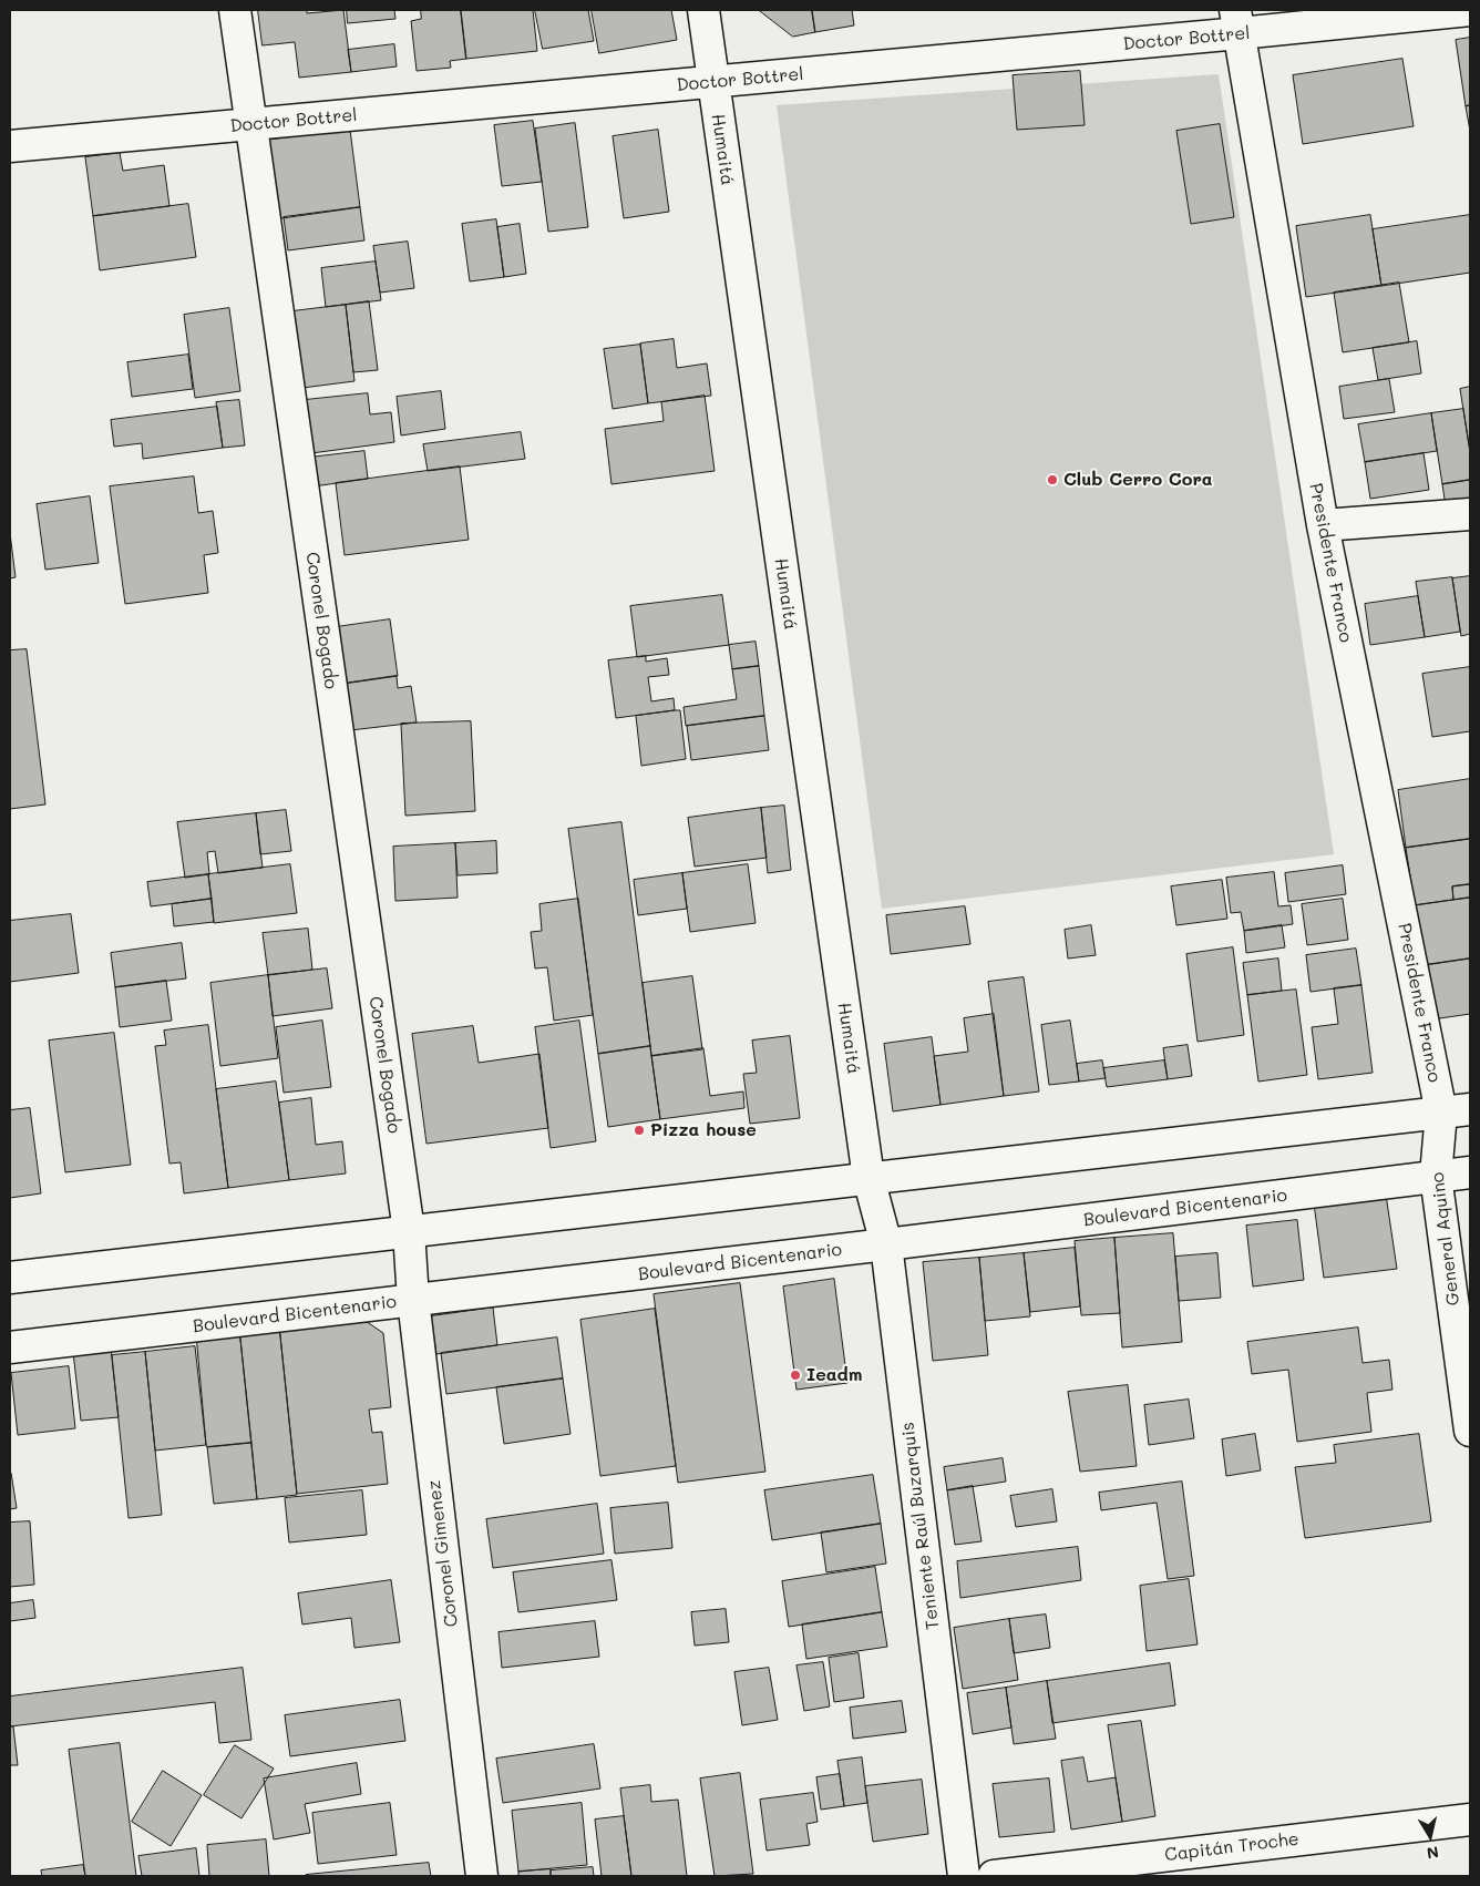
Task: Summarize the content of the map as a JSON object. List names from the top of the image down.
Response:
{
  "streets": {
    "street": [
      "Doctor Bottrel",
      "Humaitá",
      "Presidente Franco",
      "Coronel Bogado",
      "Boulevard Bicentenario",
      "General Aquino",
      "Teniente Raúl Buzarquis",
      "Coronel Gimenez",
      "Capitán Troche"
    ]
  },
  "crossings": [
    ["Doctor Bottrel", "Humaitá"],
    ["Doctor Bottrel", "Presidente Franco"],
    ["Doctor Bottrel", "Coronel Bogado"],
    ["Humaitá", "Teniente Raúl Buzarquis"],
    ["Presidente Franco", "General Aquino"],
    ["Coronel Bogado", "Coronel Gimenez"],
    ["Boulevard Bicentenario", "General Aquino"],
    ["Boulevard Bicentenario", "Teniente Raúl Buzarquis"],
    ["Boulevard Bicentenario", "Coronel Gimenez"]
  ],
  "places": ["Club Cerro Cora", "Pizza house", "Ieadm"],
  "north": "bottom"
}
